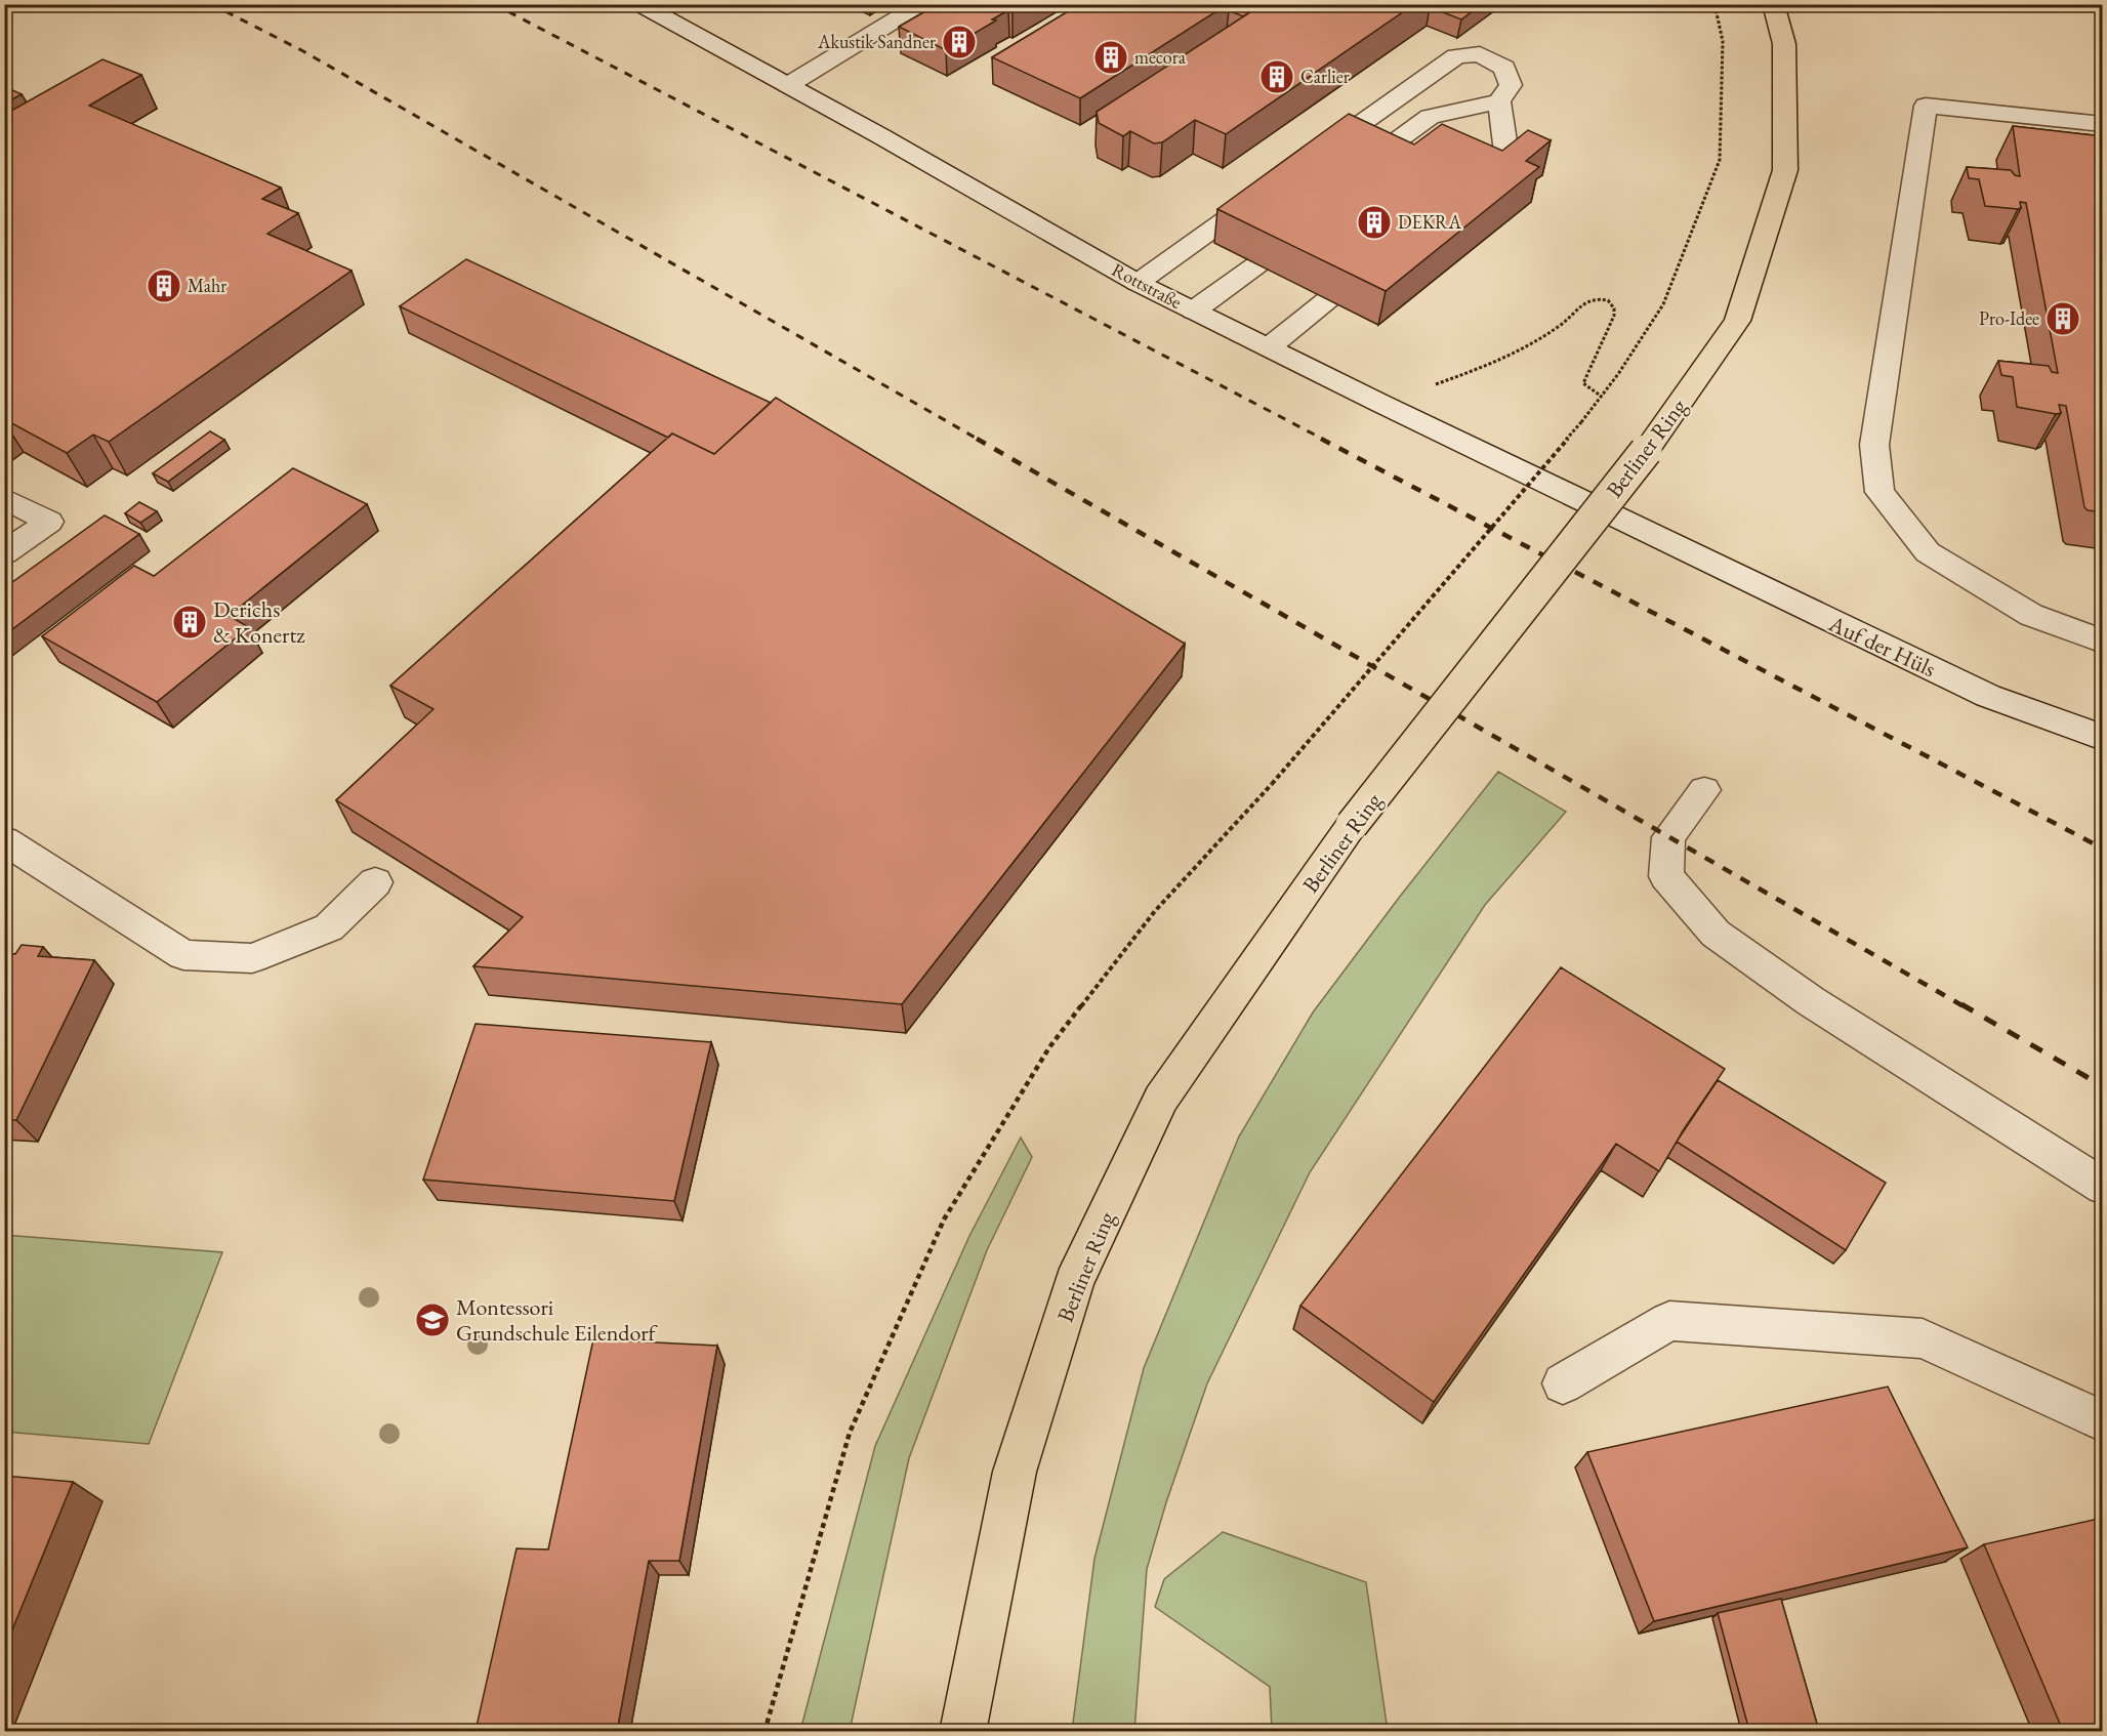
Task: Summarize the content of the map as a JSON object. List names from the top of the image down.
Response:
{
  "streets": {
    "main road": ["Berliner Ring"],
    "street": ["Rottstraße", "Auf der Hüls"]
  },
  "crossings": [
    ["Rottstraße", "Auf der Hüls"]
  ],
  "places": {
    "building": [
      "Akustik Sandner",
      "mecora",
      "Carlier",
      "DEKRA",
      "Mahr",
      "Pro-Idee",
      "Derichs & Konertz"
    ],
    "school or university": ["Montessori Grundschule Eilendorf"]
  }
}
